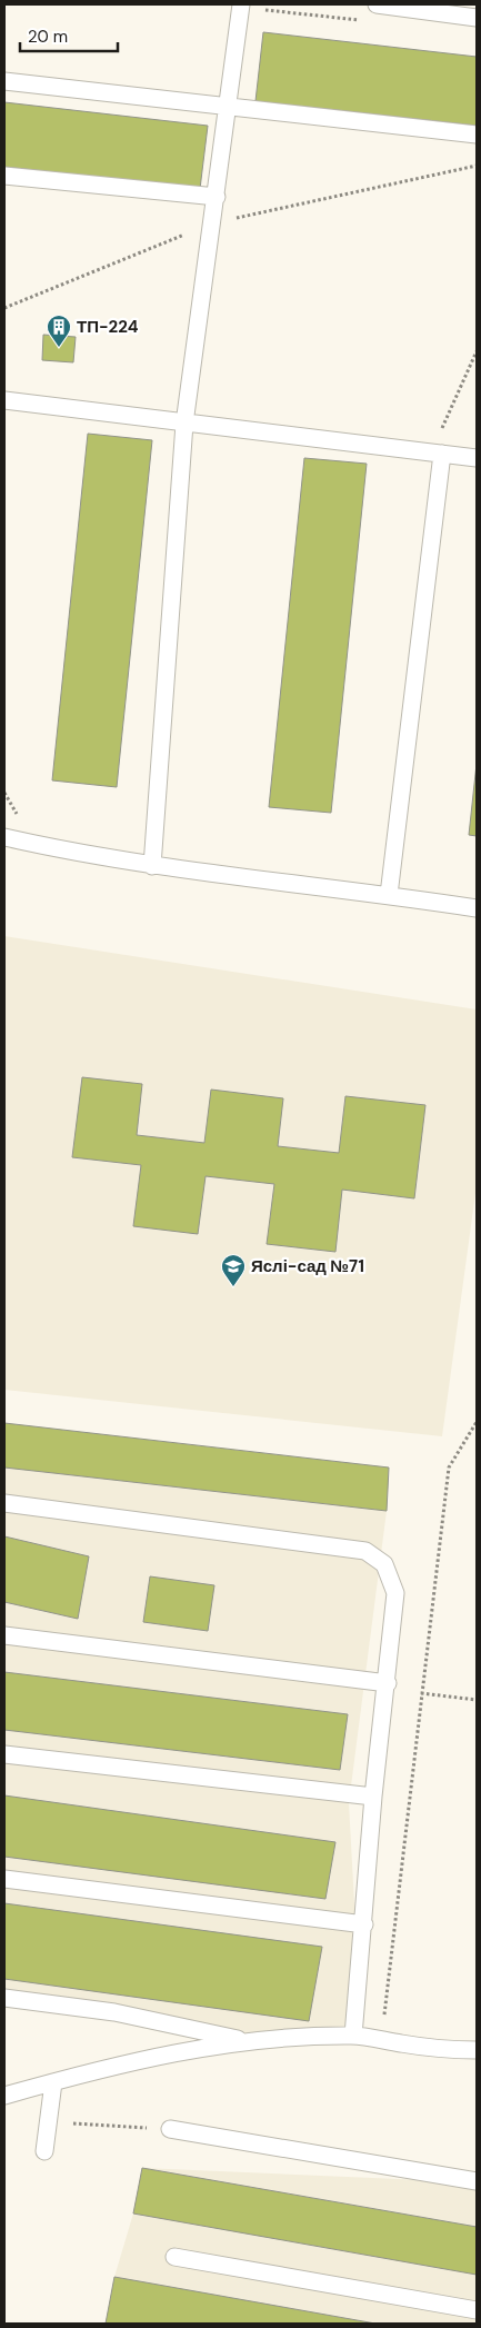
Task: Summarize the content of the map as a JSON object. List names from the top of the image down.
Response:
{
  "places": {
    "building": ["ТП-224"],
    "school or university": ["Яслі-сад №71"]
  },
  "scale_bar": "20 m"
}
